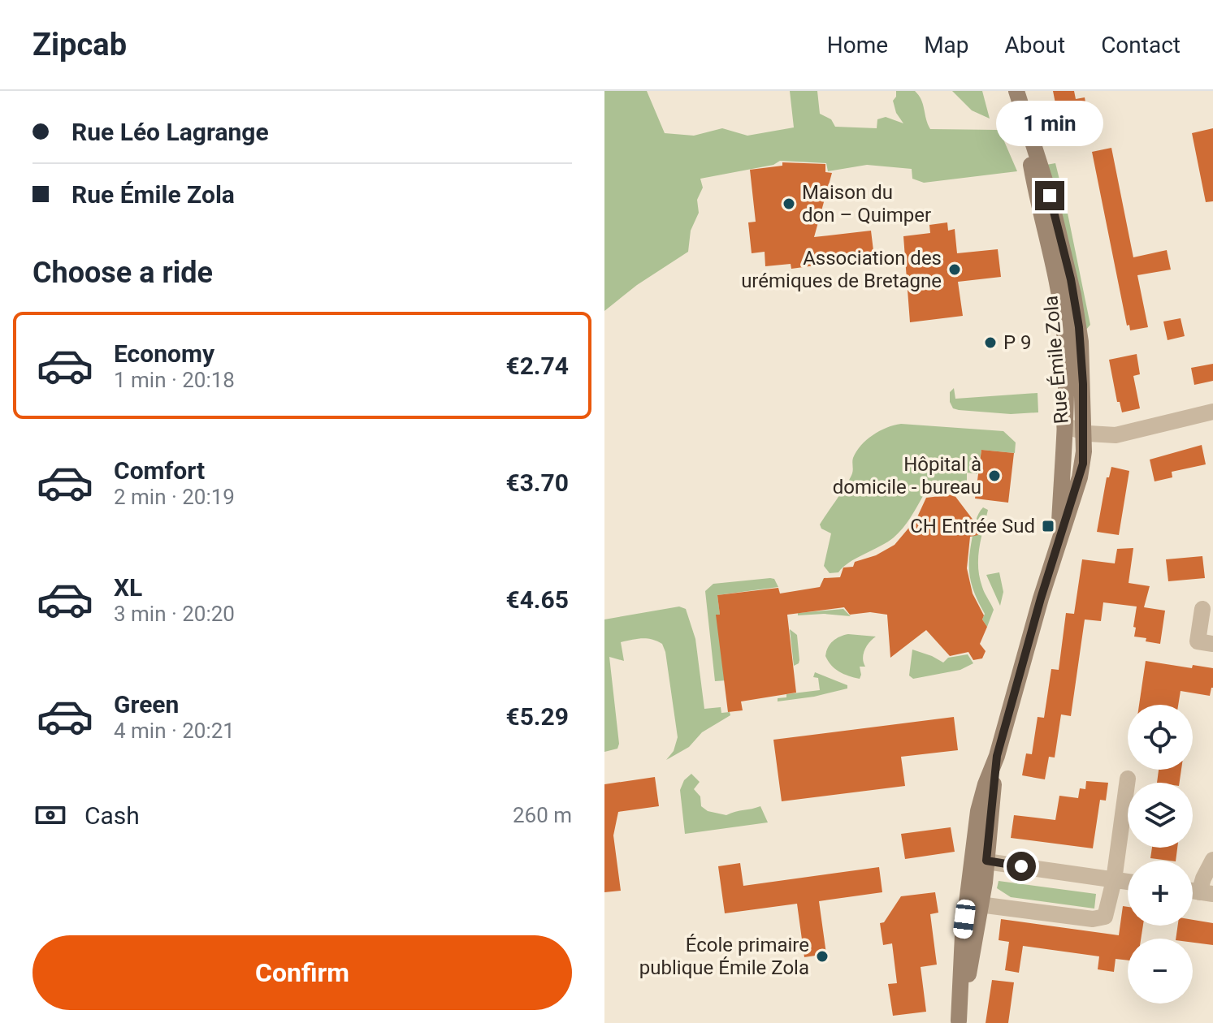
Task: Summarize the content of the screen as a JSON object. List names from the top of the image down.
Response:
{
  "streets": {
    "street": ["Rue Émile Zola"]
  },
  "places": {
    "other": [
      "Maison du don – Quimper",
      "Association des urémiques de Bretagne",
      "P 9",
      "Hôpital à domicile - bureau",
      "École primaire publique Émile Zola"
    ],
    "transit": ["CH Entrée Sud"]
  },
  "page": {
    "header": "Zipcab",
    "nav": [
      "Home",
      "Map",
      "About",
      "Contact"
    ],
    "banner": ["Rue Léo Lagrange", "Rue Émile Zola"],
    "bubble": "1 min",
    "heading": "Choose a ride",
    "list": [
      {
        "name": "Economy",
        "note": "1 min · 20:18",
        "value": "€2.74"
      },
      {
        "name": "Comfort",
        "note": "2 min · 20:19",
        "value": "€3.70"
      },
      {
        "name": "XL",
        "note": "3 min · 20:20",
        "value": "€4.65"
      },
      {
        "name": "Green",
        "note": "4 min · 20:21",
        "value": "€5.29"
      }
    ],
    "map_buttons": ["+", "−"],
    "pay": ["Cash", "260 m"],
    "buttons": "Confirm"
  }
}
